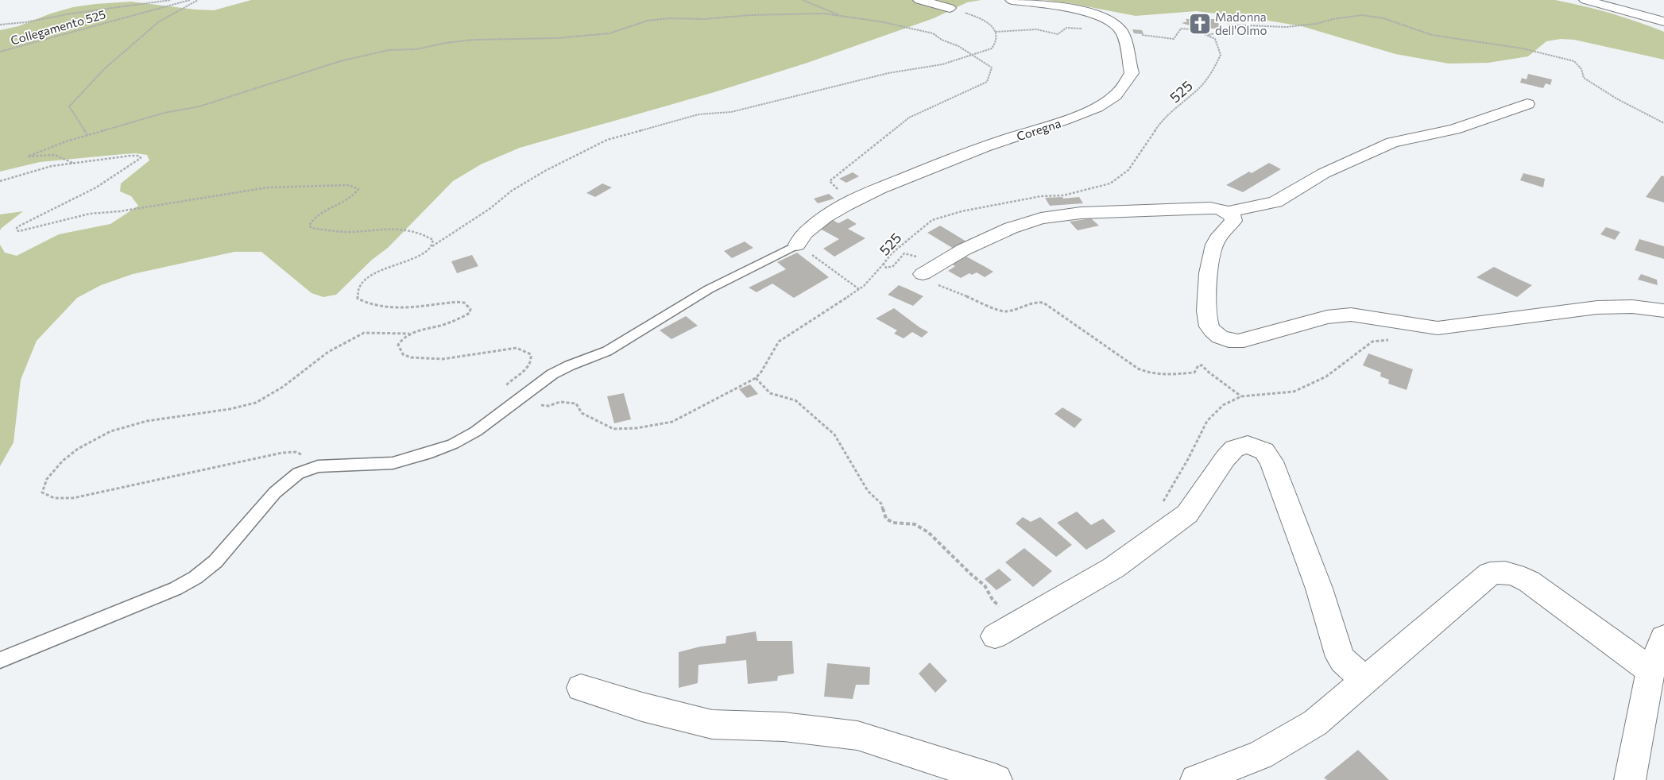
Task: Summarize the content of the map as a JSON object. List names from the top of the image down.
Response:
{
  "streets": {
    "street": ["Coregna"],
    "path": ["Collegamento 525", "525"]
  },
  "places": {
    "church": ["Madonna dell'Olmo"]
  }
}
